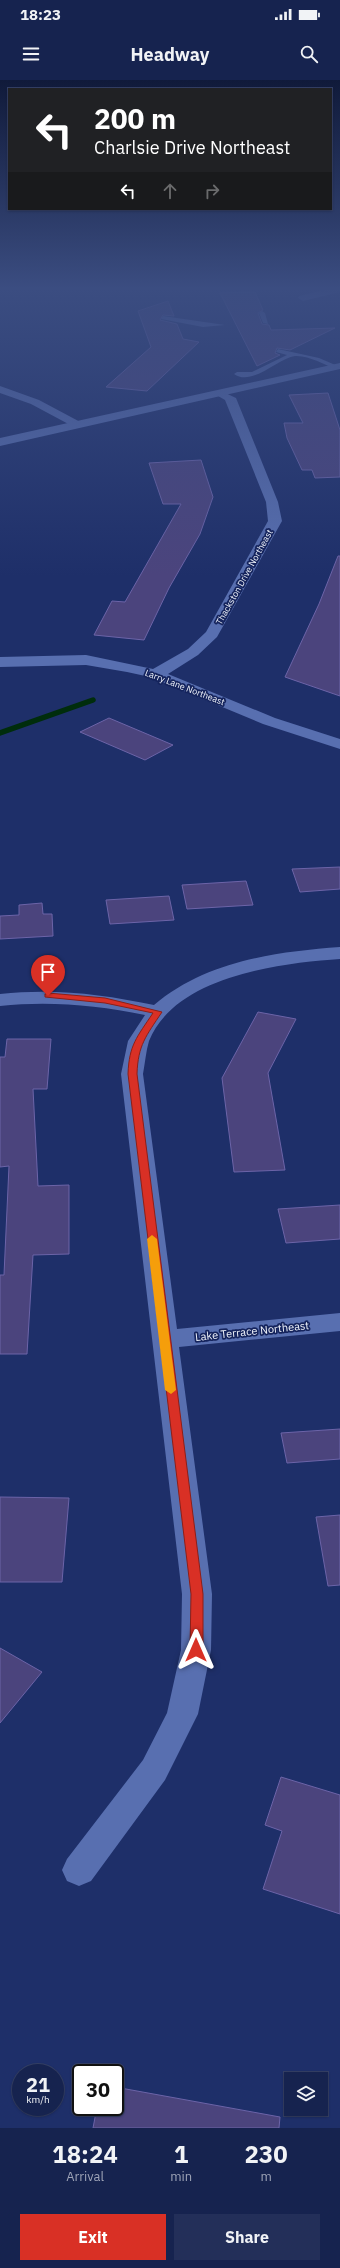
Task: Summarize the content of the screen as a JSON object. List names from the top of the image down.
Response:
{
  "streets": {
    "street": ["Thackston Drive Northeast", "Larry Lane Northeast", "Lake Terrace Northeast"]
  },
  "crossings": [
    ["Thackston Drive Northeast", "Larry Lane Northeast"]
  ],
  "page": {
    "status": "18:23",
    "header": "Headway",
    "turn": ["200 m", "Charlsie Drive Northeast"],
    "speed": "21 km/h",
    "limit": "30",
    "eta": [
      "18:24",
      "Arrival",
      "1",
      "min",
      "230",
      "m"
    ],
    "buttons": ["Exit", "Share"]
  }
}
